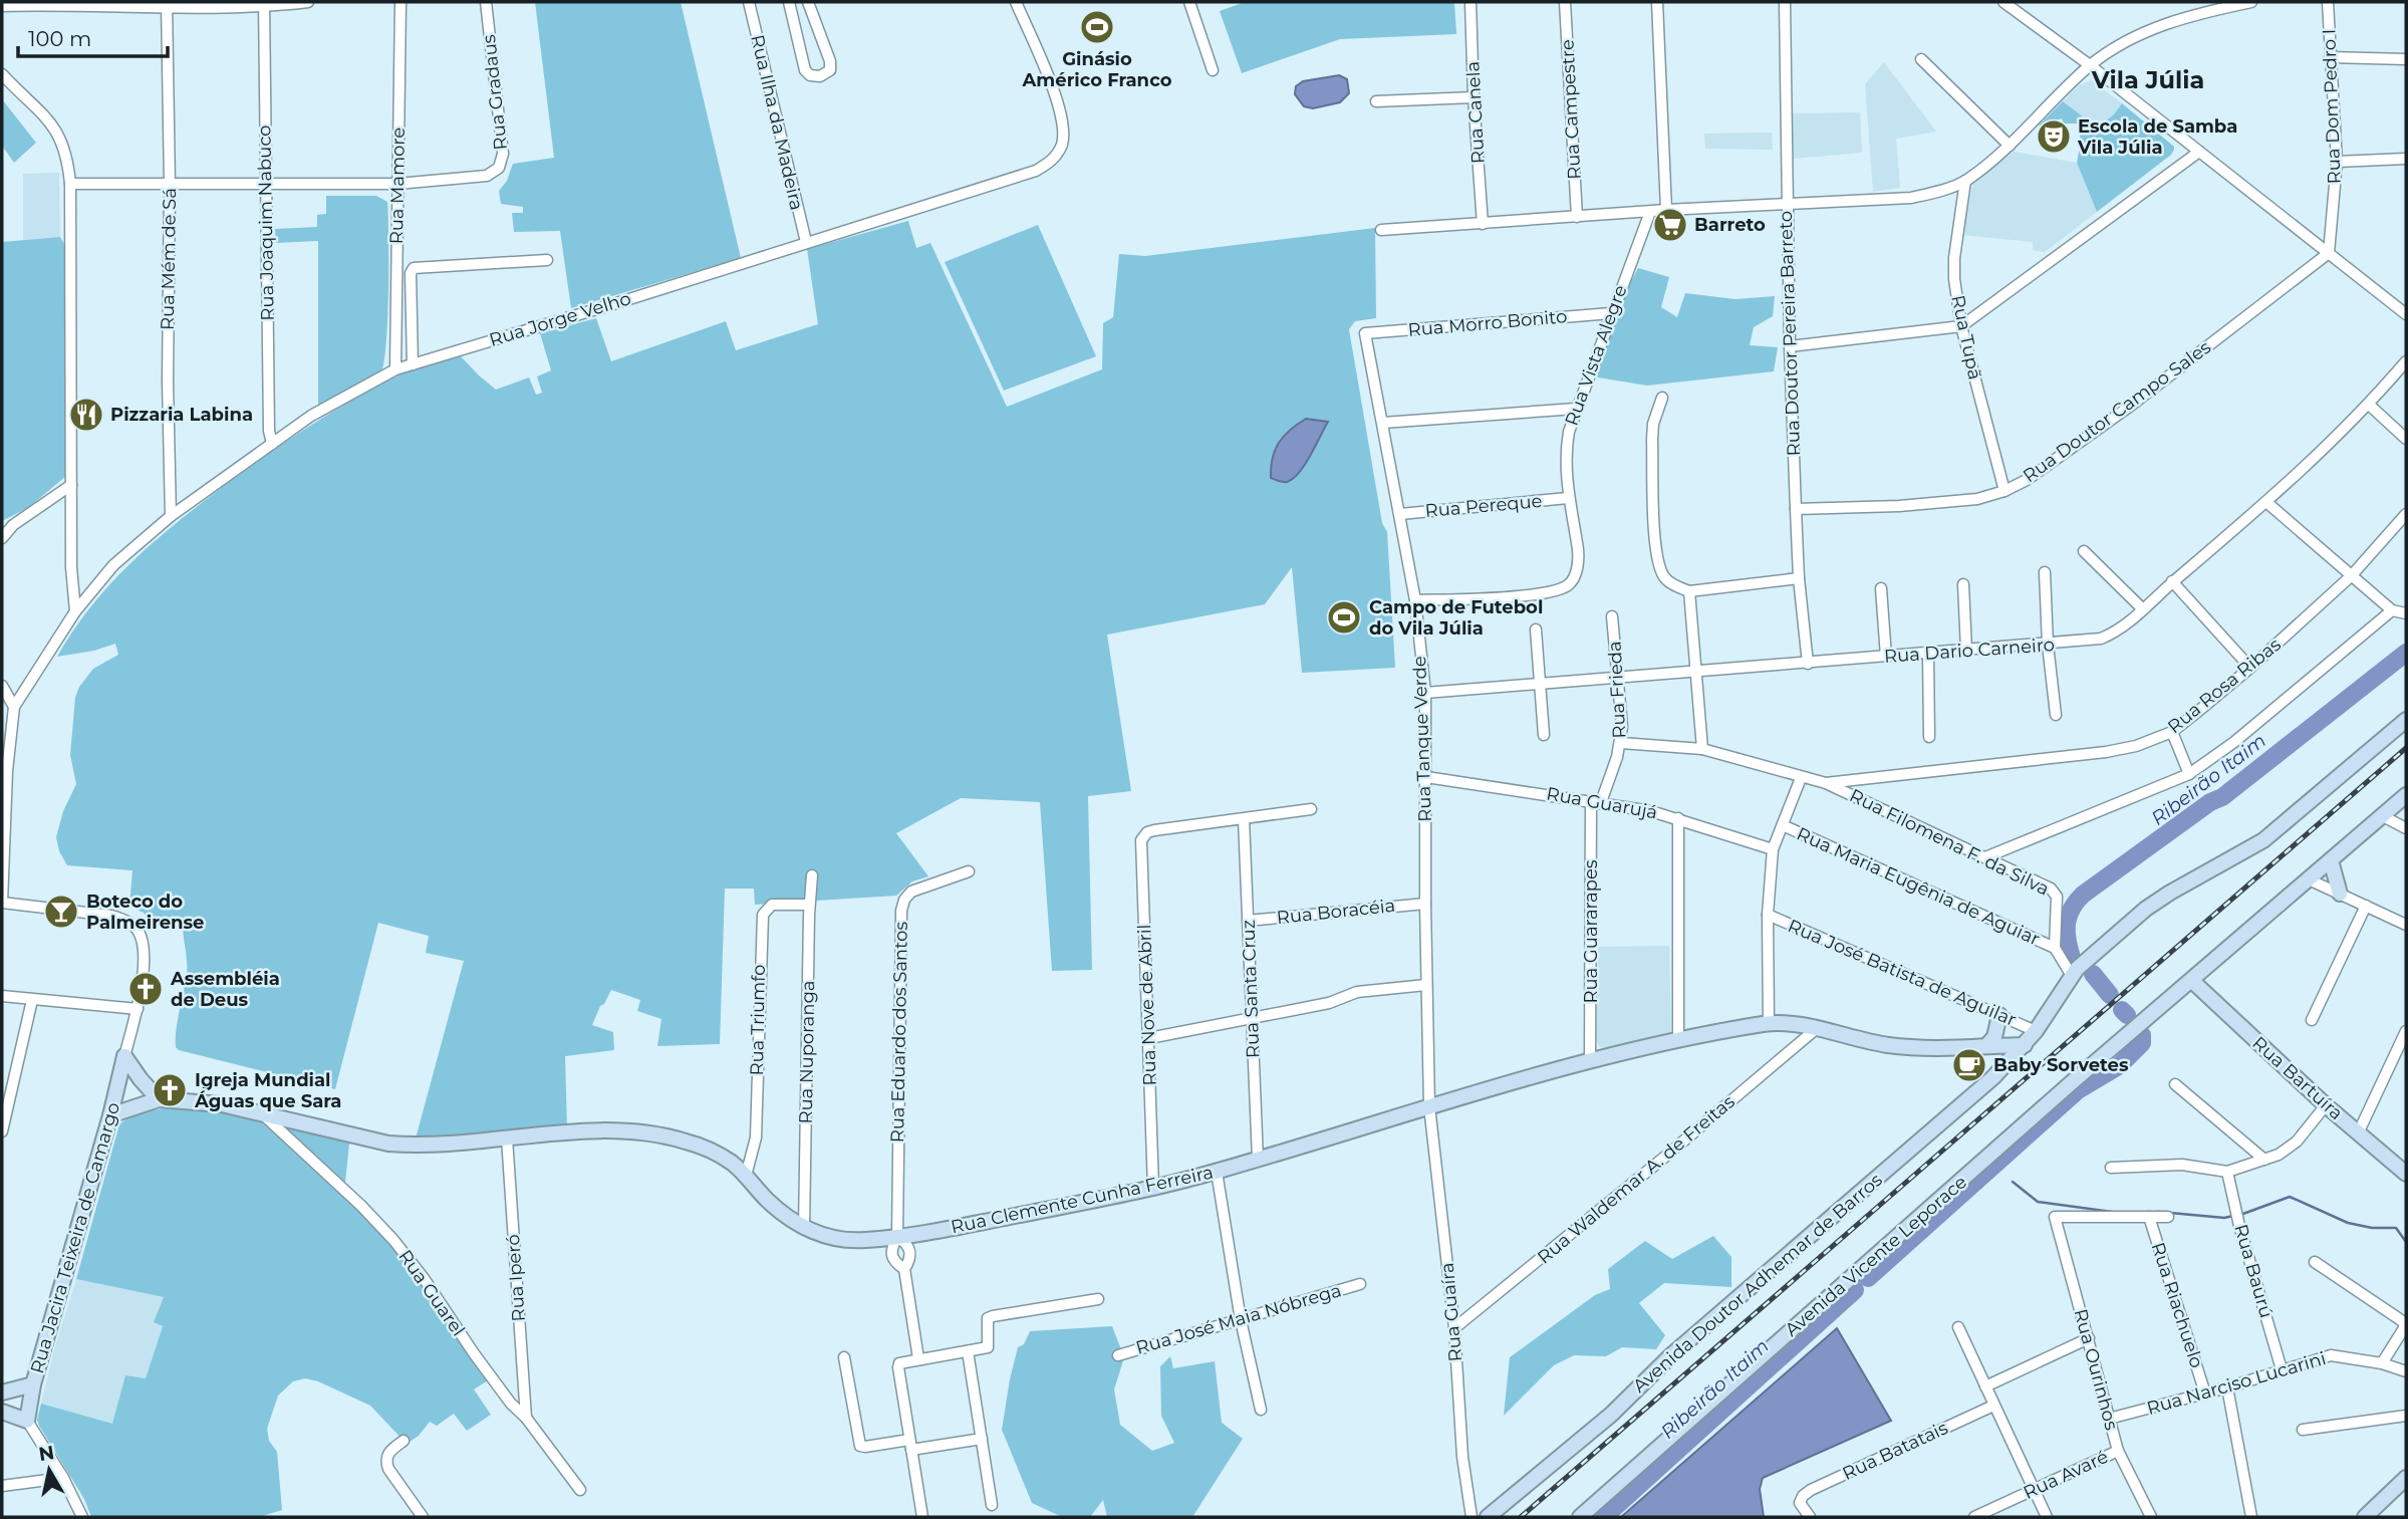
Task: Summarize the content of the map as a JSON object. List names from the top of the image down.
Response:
{
  "streets": {
    "street": [
      "Rua Gradaus",
      "Rua Dom Pedro I",
      "Rua Campestre",
      "Rua Canela",
      "Rua Ilha da Madeira",
      "Rua Mamore",
      "Rua Joaquim Nabuco",
      "Rua Mém de Sá",
      "Rua Jorge Velho",
      "Rua Morro Bonito",
      "Rua Doutor Pereira Barreto",
      "Rua Tupã",
      "Rua Vista Alegre",
      "Rua Doutor Campo Sales",
      "Rua Pereque",
      "Rua Dario Carneiro",
      "Rua Rosa Ribas",
      "Rua Frieda",
      "Rua Tanque Verde",
      "Rua Guarujá",
      "Rua Filomena F. da Silva",
      "Rua Maria Eugênia de Aguiar",
      "Rua Boracéia",
      "Rua Guararapes",
      "Rua José Batista de Aguilar",
      "Rua Santa Cruz",
      "Rua Nove de Abril",
      "Rua Triumfo",
      "Rua Eduardo dos Santos",
      "Rua Nuporanga",
      "Rua Bartuíra",
      "Rua Waldemar A. de Freitas",
      "Rua Clemente Cunha Ferreira",
      "Rua Jacira Teixeira de Camargo",
      "Avenida Vicente Leporace",
      "Rua Baurú",
      "Rua Iperó",
      "Avenida Doutor Adhemar de Barros",
      "Rua Guarel",
      "Rua Riachuelo",
      "Rua Guaíra",
      "Rua José Maia Nóbrega",
      "Rua Ourinhos",
      "Rua Narciso Lucarini",
      "Rua Batatais",
      "Rua Avaré"
    ]
  },
  "crossings": [
    ["Rua Gradaus", "Rua Mamore"],
    ["Rua Dom Pedro I", "Rua Doutor Campo Sales"],
    ["Rua Ilha da Madeira", "Rua Jorge Velho"],
    ["Rua Mamore", "Rua Jorge Velho"],
    ["Rua Joaquim Nabuco", "Rua Jorge Velho"],
    ["Rua Mém de Sá", "Rua Jorge Velho"],
    ["Rua Morro Bonito", "Rua Vista Alegre"],
    ["Rua Morro Bonito", "Rua Tanque Verde"],
    ["Rua Doutor Pereira Barreto", "Rua Doutor Campo Sales"],
    ["Rua Doutor Pereira Barreto", "Rua Dario Carneiro"],
    ["Rua Tupã", "Rua Doutor Campo Sales"],
    ["Rua Vista Alegre", "Rua Pereque"],
    ["Rua Vista Alegre", "Rua Tanque Verde"],
    ["Rua Pereque", "Rua Tanque Verde"],
    ["Rua Dario Carneiro", "Rua Frieda"],
    ["Rua Dario Carneiro", "Rua Tanque Verde"],
    ["Rua Rosa Ribas", "Rua Filomena F. da Silva"],
    ["Rua Frieda", "Rua Guarujá"],
    ["Rua Frieda", "Rua Filomena F. da Silva"],
    ["Rua Frieda", "Rua Guararapes"],
    ["Rua Tanque Verde", "Rua Guarujá"],
    ["Rua Tanque Verde", "Rua Boracéia"],
    ["Rua Tanque Verde", "Rua Clemente Cunha Ferreira"],
    ["Rua Tanque Verde", "Rua Guaíra"],
    ["Rua Guarujá", "Rua Guararapes"],
    ["Rua Filomena F. da Silva", "Rua Maria Eugênia de Aguiar"],
    ["Rua Boracéia", "Rua Santa Cruz"],
    ["Rua Guararapes", "Rua Clemente Cunha Ferreira"],
    ["Rua José Batista de Aguilar", "Avenida Doutor Adhemar de Barros"],
    ["Rua Santa Cruz", "Rua Nove de Abril"],
    ["Rua Santa Cruz", "Rua Clemente Cunha Ferreira"],
    ["Rua Nove de Abril", "Rua Clemente Cunha Ferreira"],
    ["Rua Triumfo", "Rua Nuporanga"],
    ["Rua Triumfo", "Rua Clemente Cunha Ferreira"],
    ["Rua Eduardo dos Santos", "Rua Clemente Cunha Ferreira"],
    ["Rua Nuporanga", "Rua Clemente Cunha Ferreira"],
    ["Rua Bartuíra", "Avenida Vicente Leporace"],
    ["Rua Waldemar A. de Freitas", "Rua Clemente Cunha Ferreira"],
    ["Rua Waldemar A. de Freitas", "Rua Guaíra"],
    ["Rua Clemente Cunha Ferreira", "Rua Jacira Teixeira de Camargo"],
    ["Rua Clemente Cunha Ferreira", "Rua Iperó"],
    ["Rua Clemente Cunha Ferreira", "Avenida Doutor Adhemar de Barros"],
    ["Rua Clemente Cunha Ferreira", "Rua Guarel"],
    ["Rua Clemente Cunha Ferreira", "Rua Guaíra"],
    ["Rua Baurú", "Rua Narciso Lucarini"],
    ["Rua Iperó", "Rua Guarel"],
    ["Rua Riachuelo", "Rua Ourinhos"],
    ["Rua Riachuelo", "Rua Narciso Lucarini"],
    ["Rua Ourinhos", "Rua Narciso Lucarini"],
    ["Rua Ourinhos", "Rua Avaré"]
  ],
  "districts": ["Vila Júlia"],
  "water": ["Ribeirão Itaim"],
  "places": {
    "sports": ["Ginásio Américo Franco", "Campo de Futebol do Vila Júlia"],
    "theatre": ["Escola de Samba Vila Júlia"],
    "supermarket": ["Barreto"],
    "restaurant": ["Pizzaria Labina"],
    "bar": ["Boteco do Palmeirense"],
    "church": ["Assembléia de Deus", "Igreja Mundial Águas que Sara"],
    "cafe": ["Baby Sorvetes"]
  },
  "scale_bar": "100 m",
  "north": "top"
}
